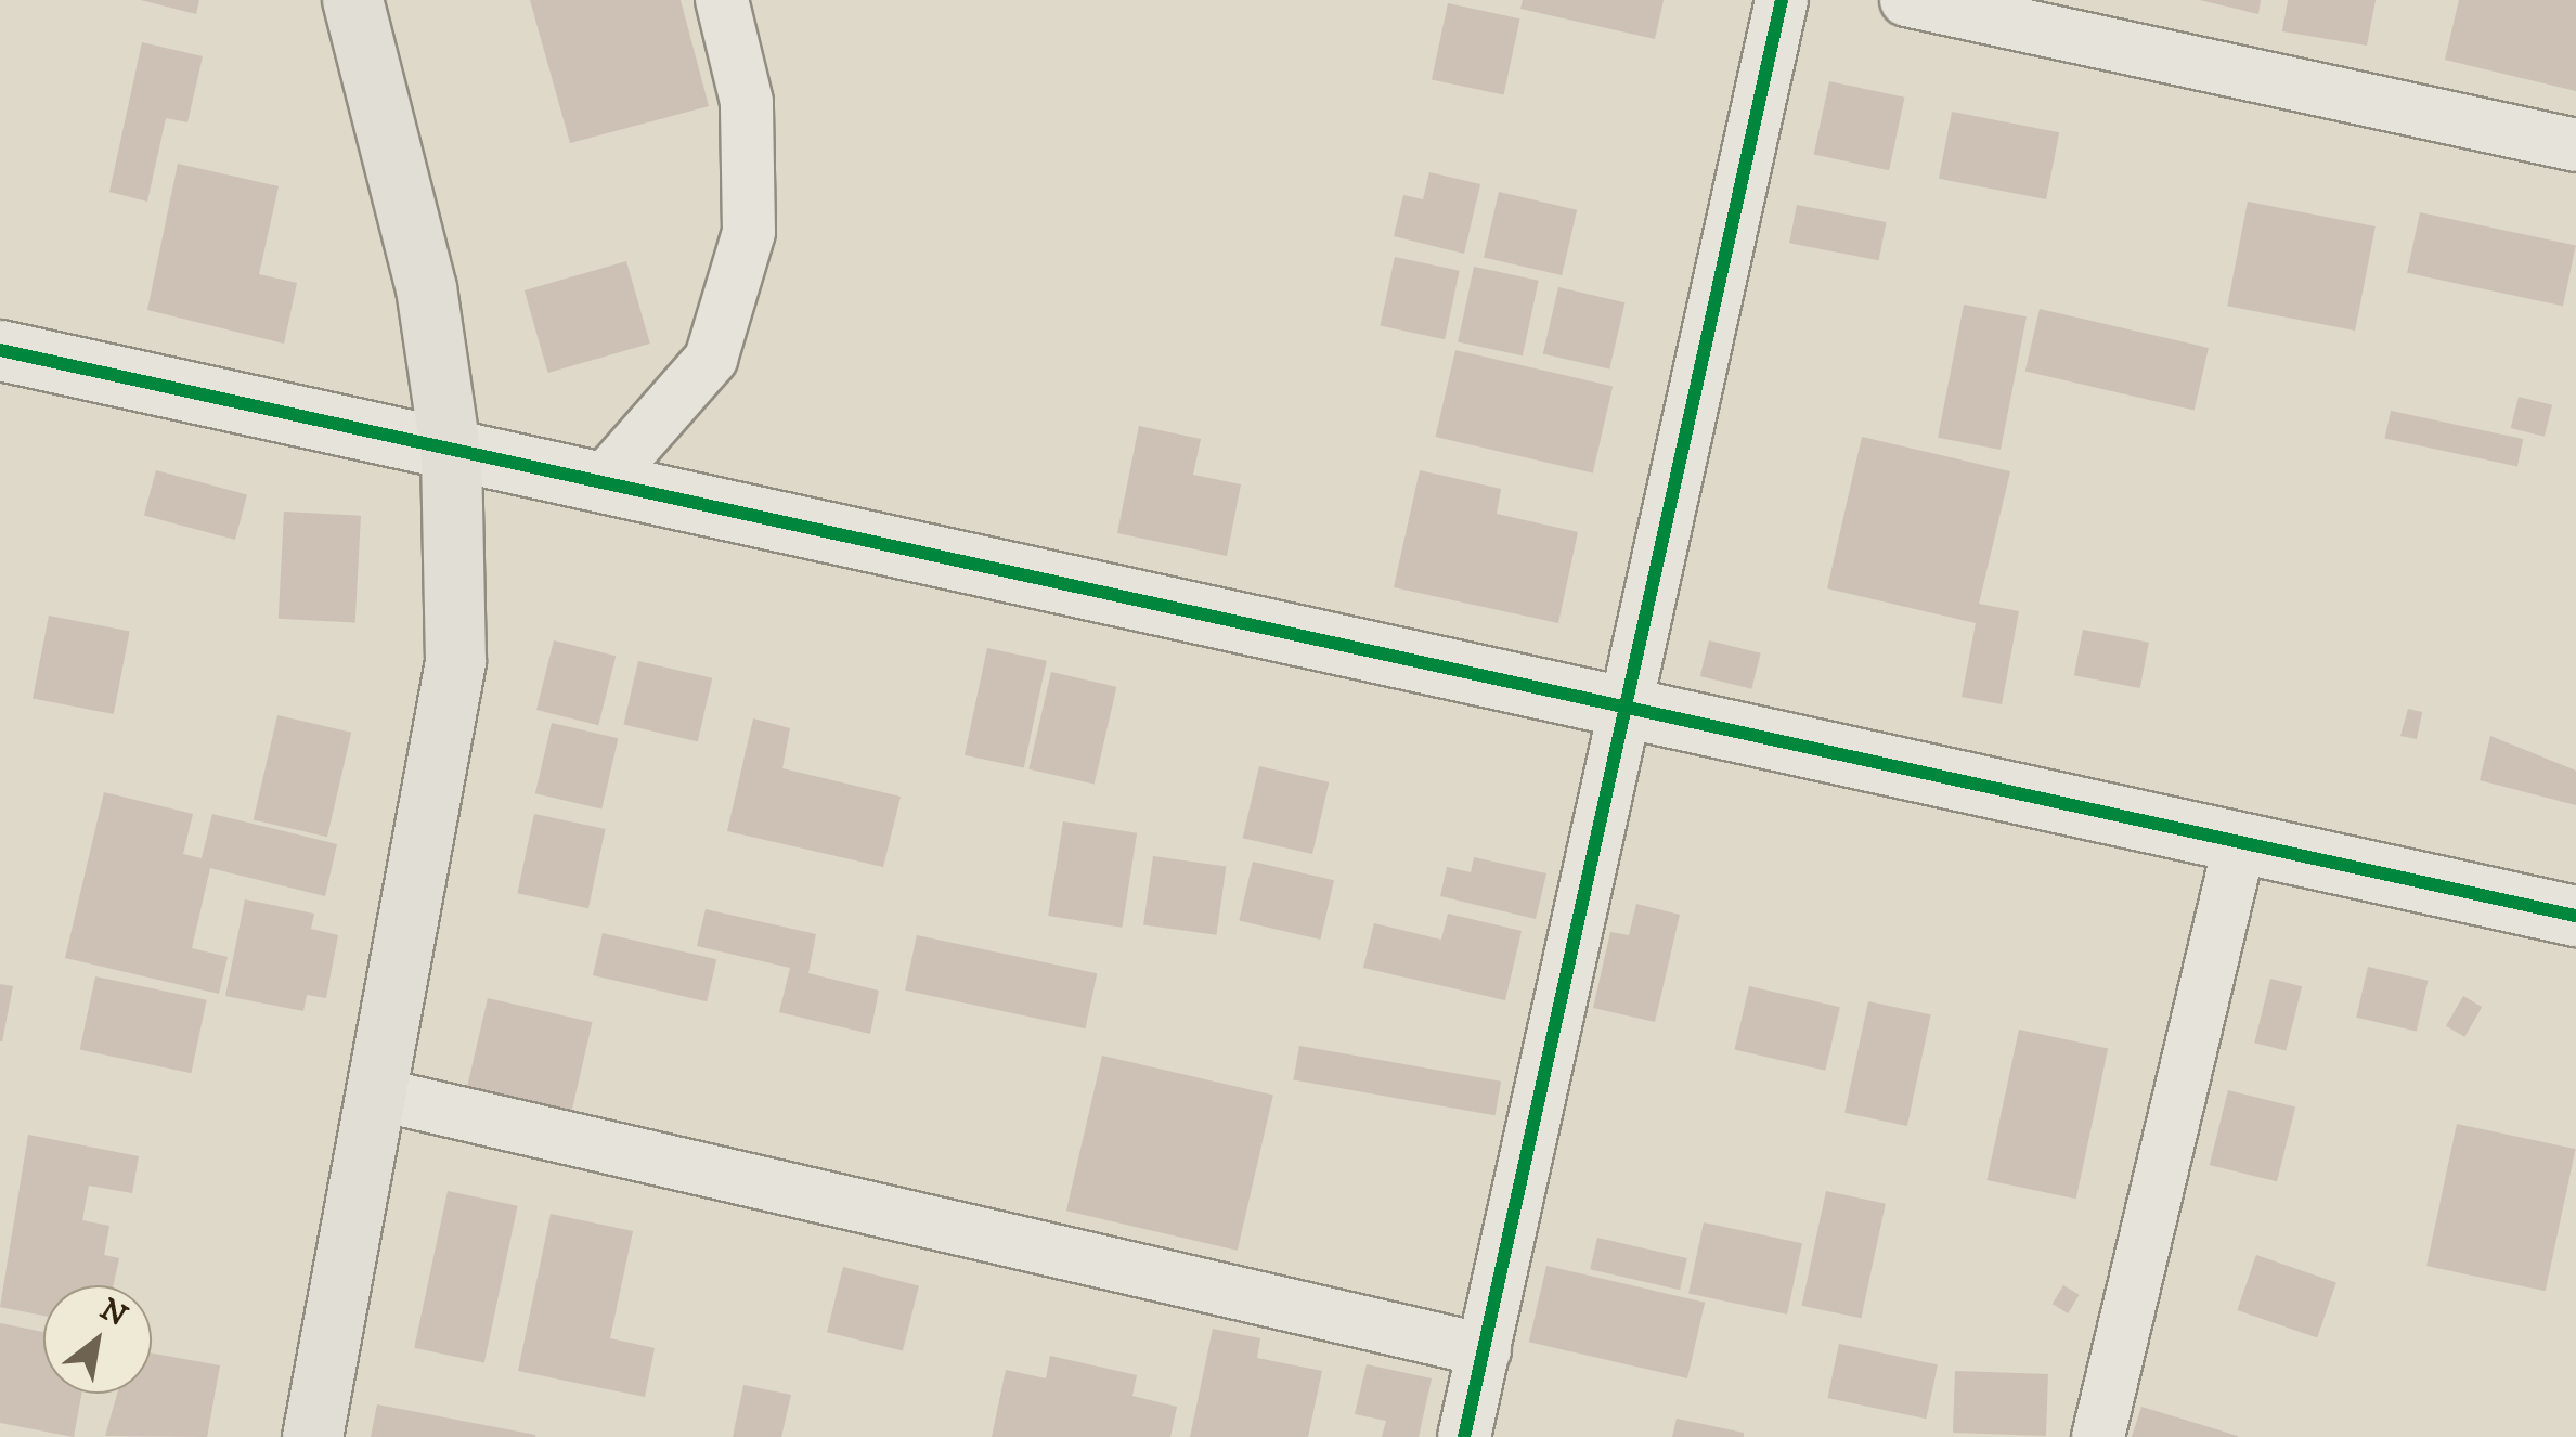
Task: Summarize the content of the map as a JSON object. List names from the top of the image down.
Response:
{
  "north": "top right"
}
